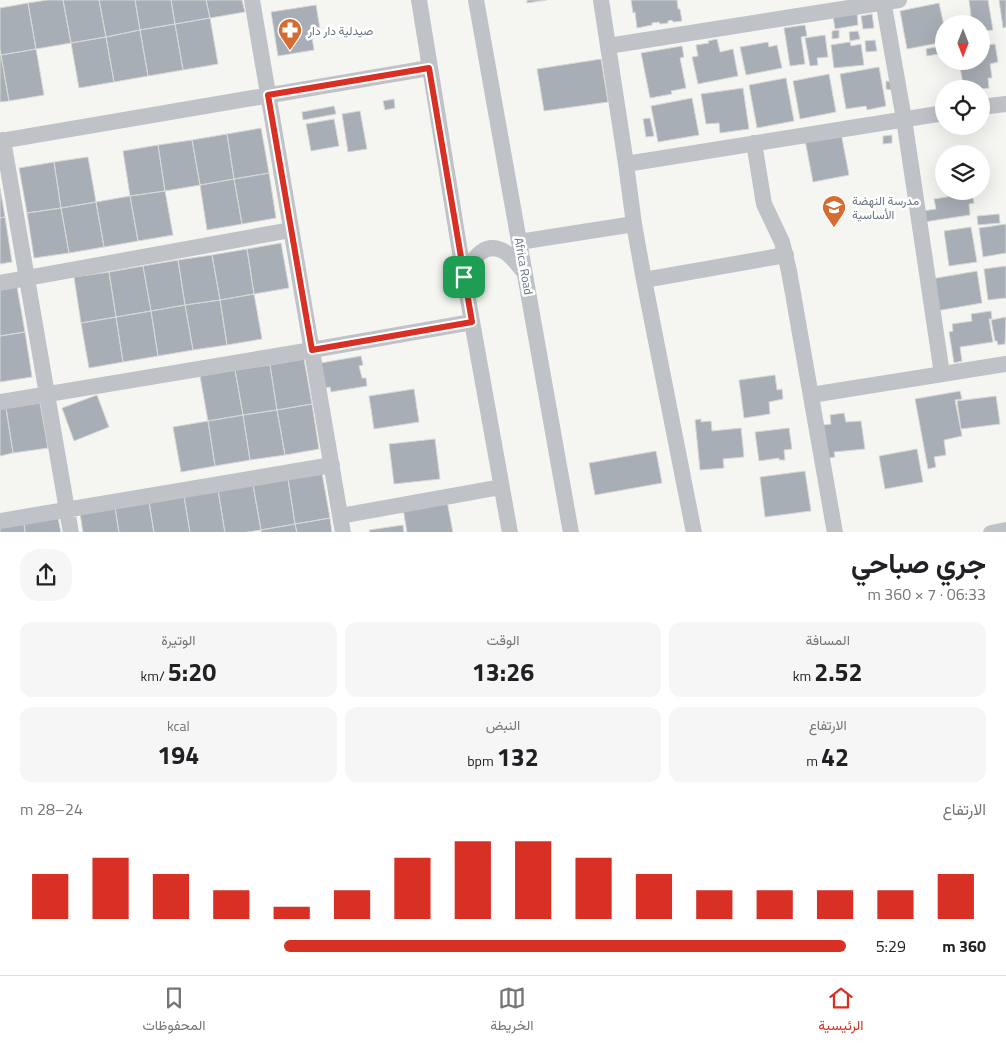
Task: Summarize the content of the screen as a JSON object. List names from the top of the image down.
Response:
{
  "streets": {
    "street": ["Africa Road"]
  },
  "places": {
    "pharmacy": ["صيدلية دار دار"],
    "school or university": ["مدرسة النهضة الأساسية"]
  },
  "north": "bottom",
  "page": {
    "heading": ["جري صباحي", "06:33 · 7 × 360 m"],
    "stats": [
      ["المسافة", "2.52 km"],
      ["الوقت", "13:26"],
      ["الوتيرة", "5:20 /km"],
      ["الارتفاع", "42 m"],
      ["النبض", "132 bpm"],
      ["kcal", "194"]
    ],
    "chart": ["الارتفاع", "24–28 m"],
    "list": [
      {
        "name": "360 m",
        "note": "5:29"
      }
    ],
    "tabs": ["الرئيسية", "الخريطة", "المحفوظات"]
  }
}
